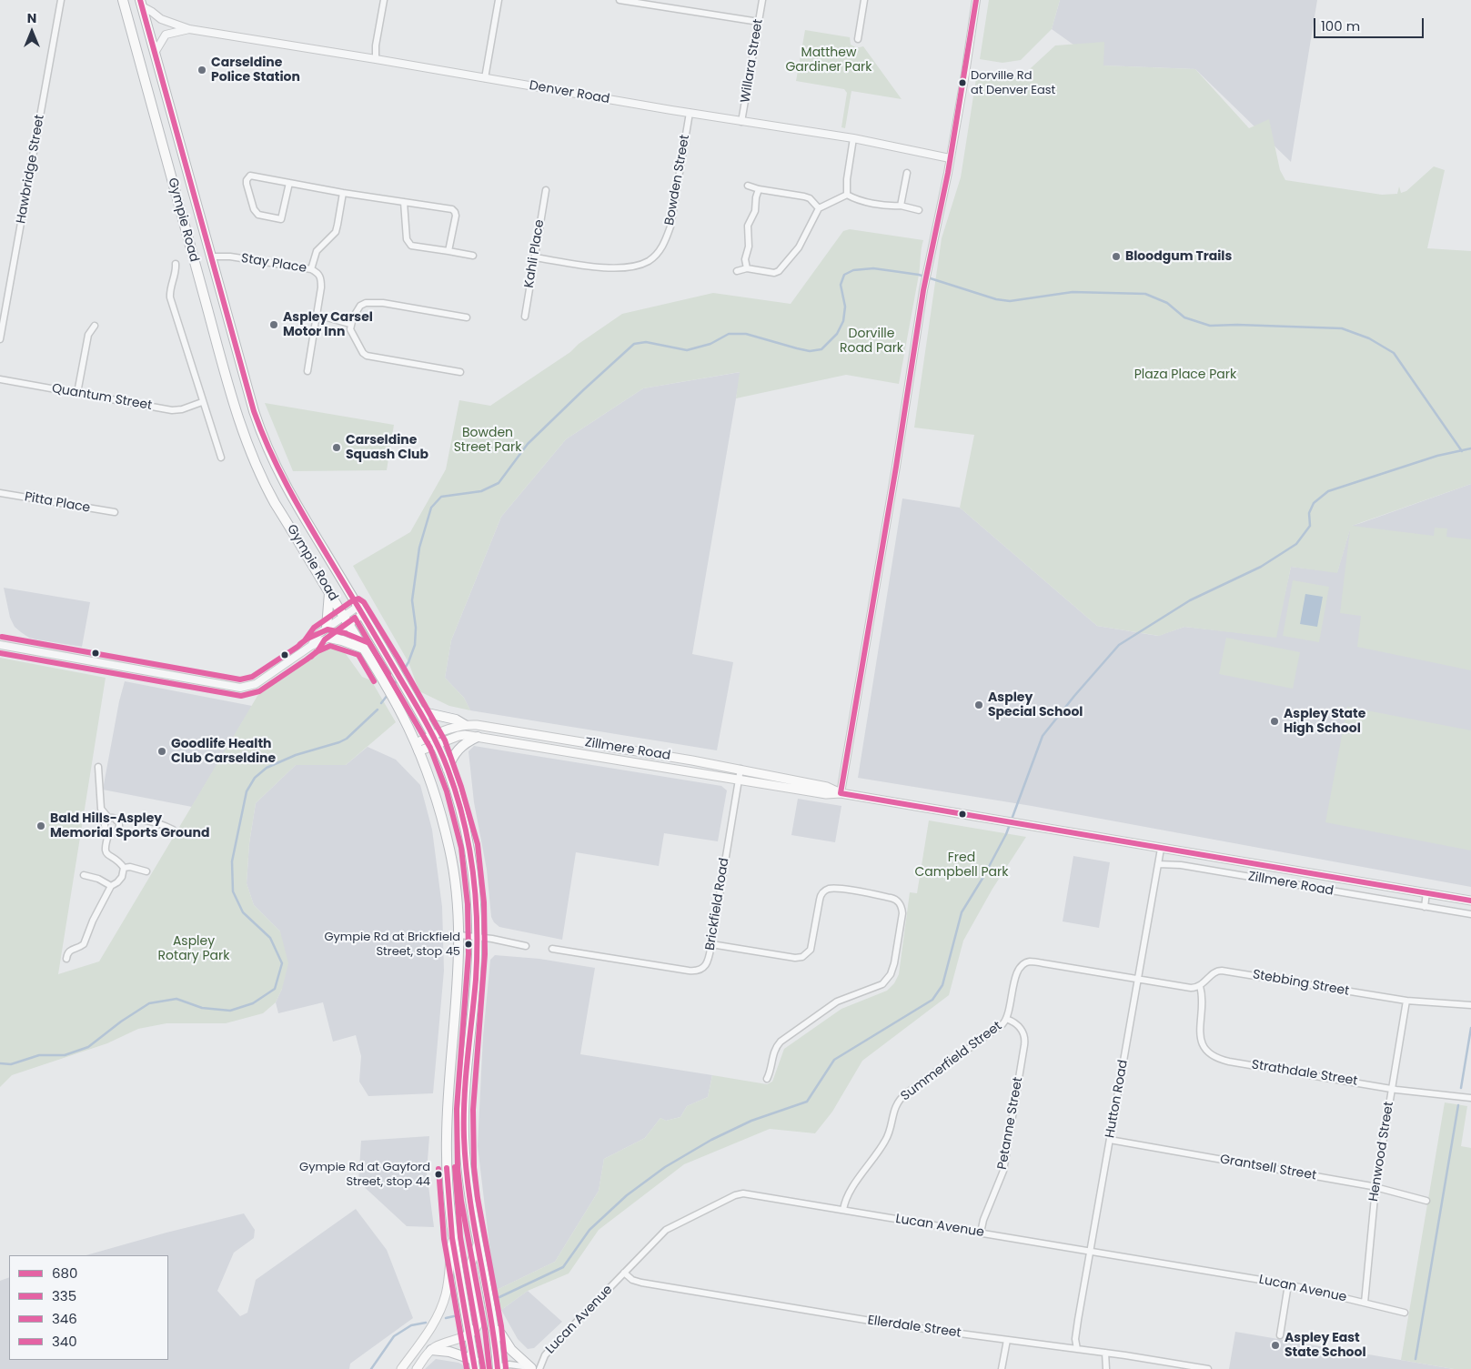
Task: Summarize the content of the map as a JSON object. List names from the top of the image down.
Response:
{
  "streets": {
    "highway": ["Gympie Road"],
    "main road": ["Zillmere Road"],
    "street": [
      "Willara Street",
      "Denver Road",
      "Hawbridge Street",
      "Bowden Street",
      "Kahli Place",
      "Stay Place",
      "Quantum Street",
      "Pitta Place",
      "Brickfield Road",
      "Stebbing Street",
      "Summerfield Street",
      "Strathdale Street",
      "Hutton Road",
      "Petanne Street",
      "Henwood Street",
      "Grantsell Street",
      "Lucan Avenue",
      "Ellerdale Street"
    ]
  },
  "crossings": [
    ["Willara Street", "Denver Road"],
    ["Denver Road", "Bowden Street"],
    ["Denver Road", "Gympie Road"],
    ["Bowden Street", "Kahli Place"],
    ["Gympie Road", "Stay Place"],
    ["Gympie Road", "Quantum Street"],
    ["Gympie Road", "Zillmere Road"],
    ["Zillmere Road", "Brickfield Road"],
    ["Zillmere Road", "Hutton Road"],
    ["Stebbing Street", "Strathdale Street"],
    ["Stebbing Street", "Henwood Street"],
    ["Summerfield Street", "Hutton Road"],
    ["Summerfield Street", "Petanne Street"],
    ["Summerfield Street", "Lucan Avenue"],
    ["Strathdale Street", "Henwood Street"],
    ["Hutton Road", "Grantsell Street"],
    ["Hutton Road", "Lucan Avenue"],
    ["Hutton Road", "Ellerdale Street"],
    ["Petanne Street", "Lucan Avenue"],
    ["Henwood Street", "Grantsell Street"],
    ["Henwood Street", "Lucan Avenue"],
    ["Lucan Avenue", "Ellerdale Street"]
  ],
  "parks": [
    "Matthew Gardiner Park",
    "Dorville Road Park",
    "Plaza Place Park",
    "Bowden Street Park",
    "Fred Campbell Park",
    "Aspley Rotary Park"
  ],
  "places": [
    "Carseldine Police Station",
    "Dorville Rd at Denver East",
    "Bloodgum Trails",
    "Aspley Carsel Motor Inn",
    "Carseldine Squash Club",
    "Aspley Special School",
    "Aspley State High School",
    "Goodlife Health Club Carseldine",
    "Bald Hills-Aspley Memorial Sports Ground",
    "Gympie Rd at Brickfield Street, stop 45",
    "Gympie Rd at Gayford Street, stop 44",
    "Aspley East State School"
  ],
  "lines": [
    "transit line 680",
    "transit line 335",
    "transit line 340",
    "transit line 346"
  ],
  "legend": [
    "680",
    "335",
    "346",
    "340"
  ],
  "scale_bar": "100 m",
  "north": "top"
}
